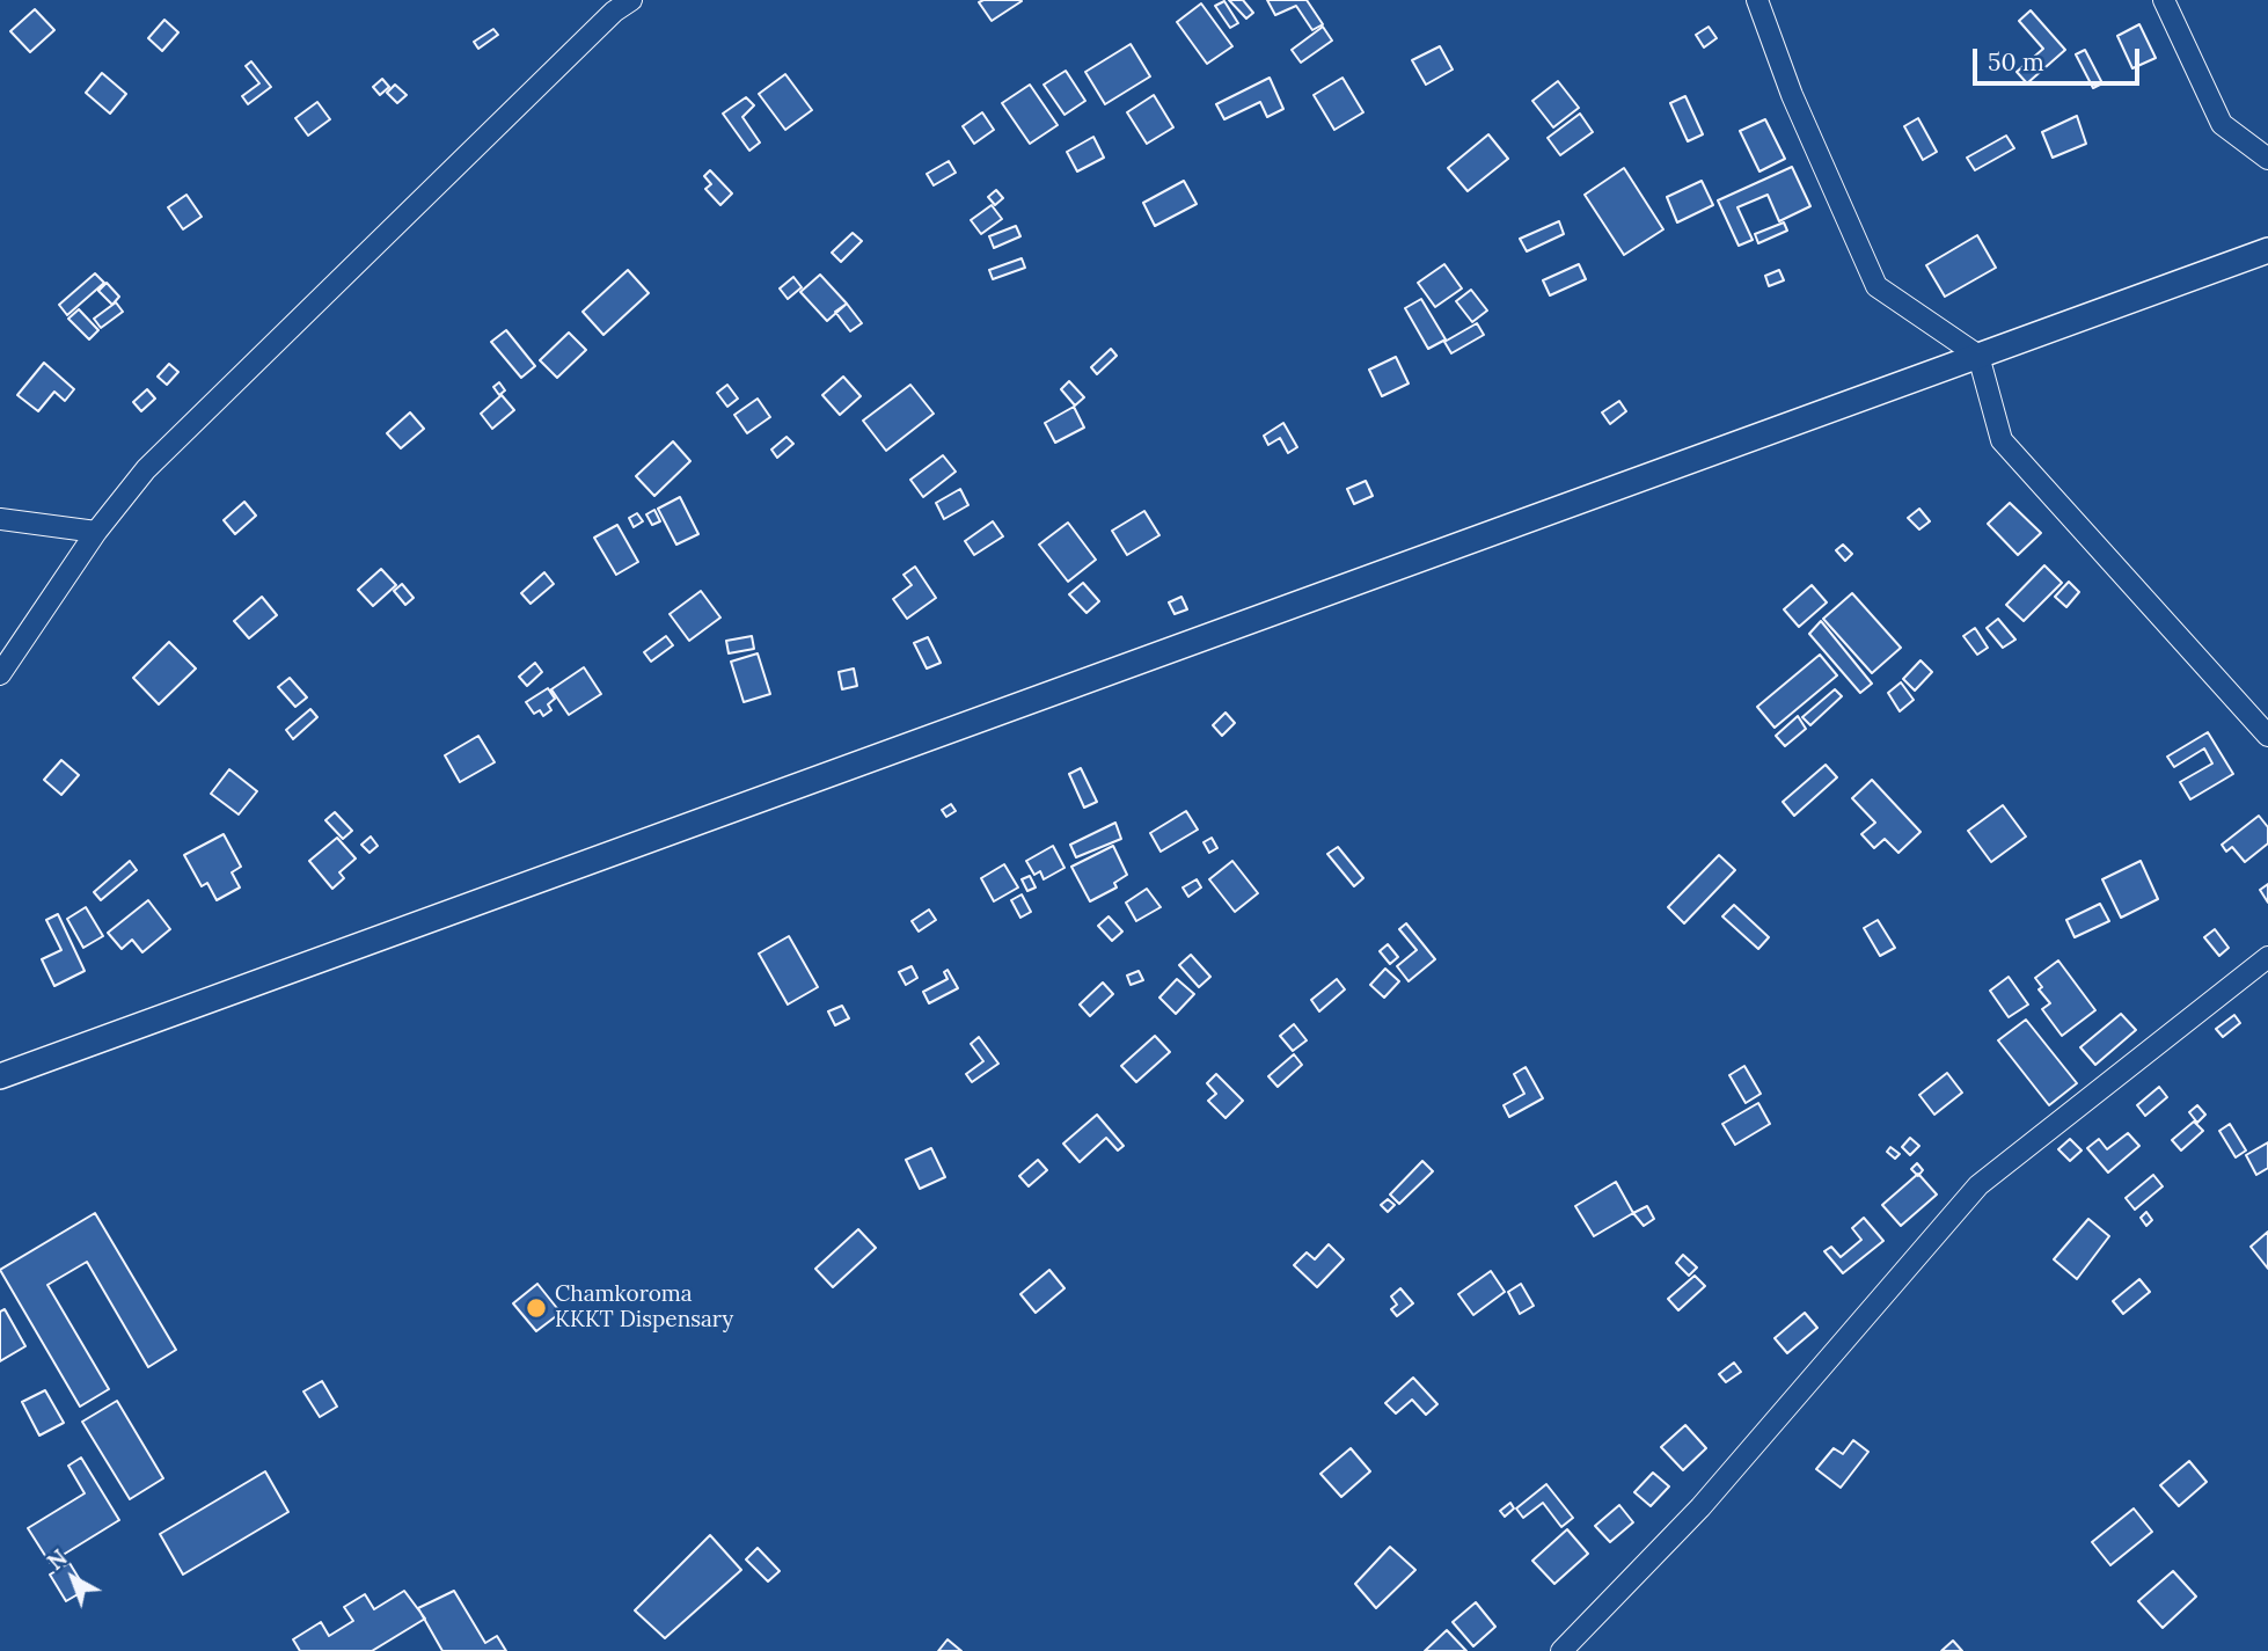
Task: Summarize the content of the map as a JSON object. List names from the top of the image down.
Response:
{
  "places": ["Chamkoroma KKKT Dispensary"],
  "scale_bar": "50 m",
  "north": "top left"
}
